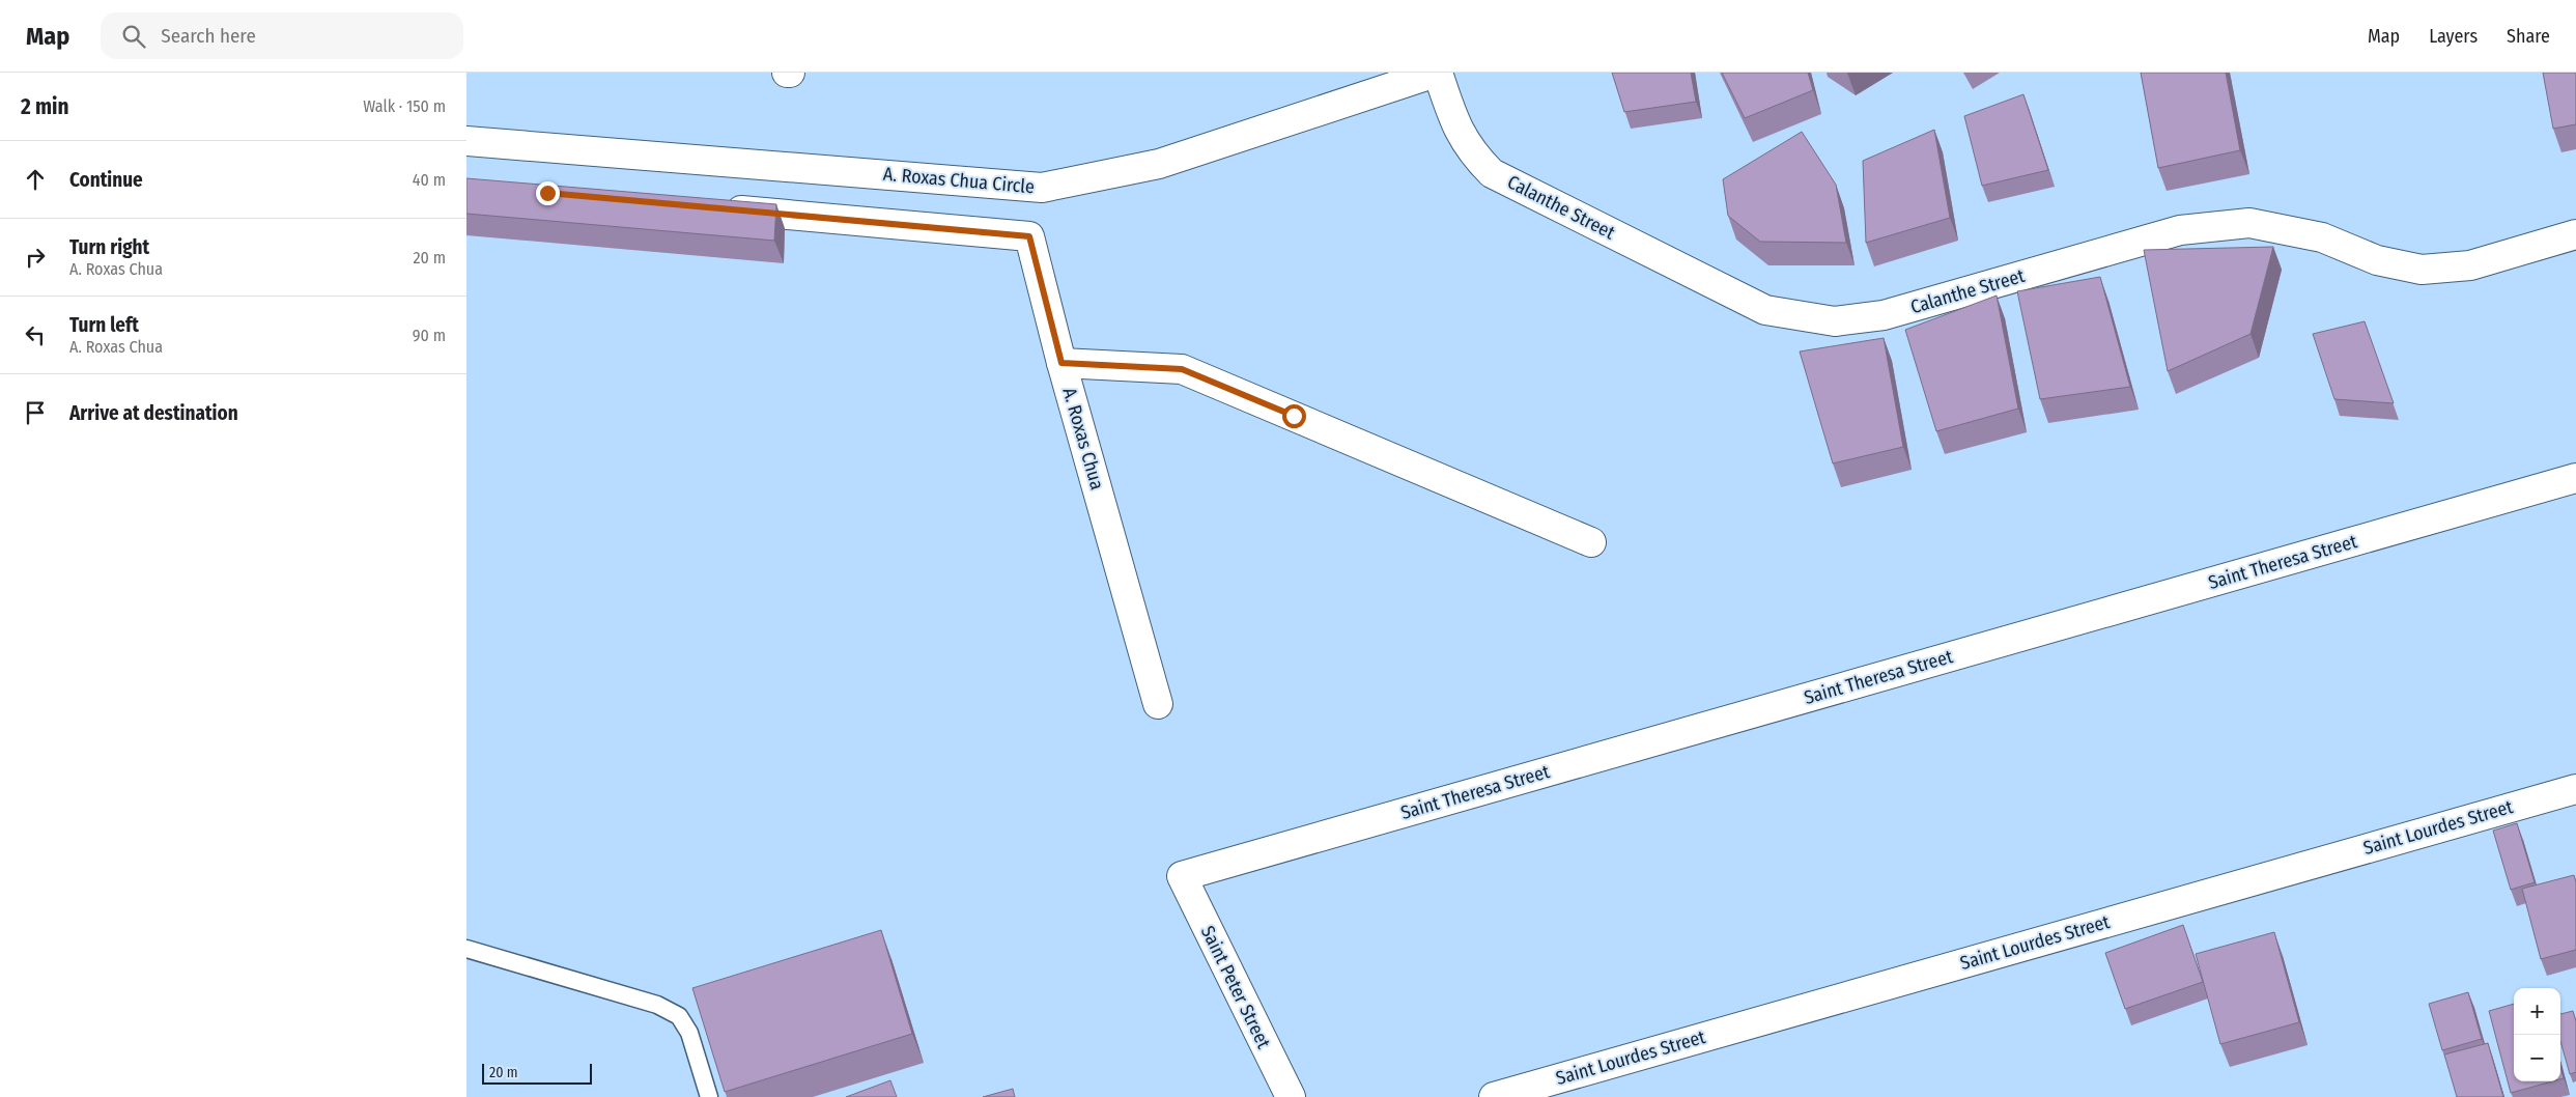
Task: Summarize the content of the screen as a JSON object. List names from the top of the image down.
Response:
{
  "streets": {
    "street": [
      "A. Roxas Chua Circle",
      "Calanthe Street",
      "A. Roxas Chua",
      "Saint Theresa Street",
      "Saint Lourdes Street",
      "Saint Peter Street"
    ]
  },
  "crossings": [
    ["A. Roxas Chua Circle", "Calanthe Street"],
    ["Saint Theresa Street", "Saint Peter Street"]
  ],
  "scale_bar": "20 m",
  "page": {
    "header": "Map",
    "search": "Search here",
    "nav": ["Map", "Layers", "Share"],
    "heading": ["2 min", "Walk · 150 m"],
    "list": [
      ["Continue", "40 m"],
      ["Turn right", "A. Roxas Chua", "20 m"],
      ["Turn left", "A. Roxas Chua", "90 m"],
      "Arrive at destination"
    ],
    "map_buttons": ["+", "−"],
    "scale": "20 m"
  }
}
